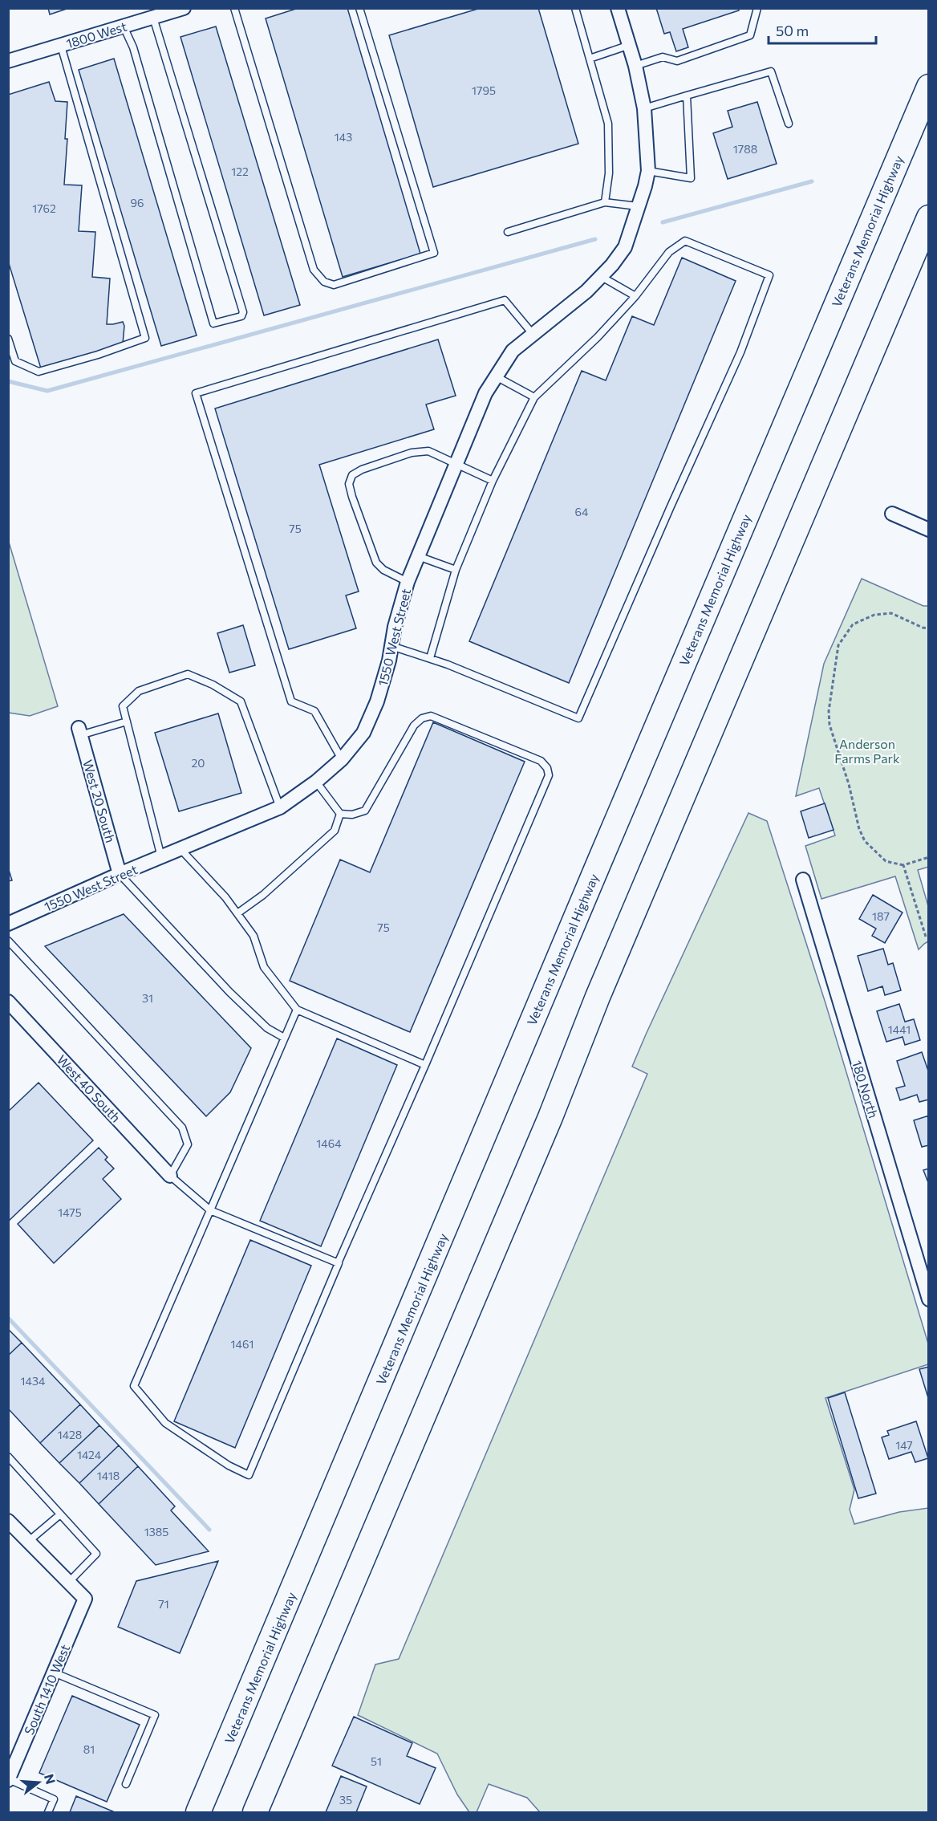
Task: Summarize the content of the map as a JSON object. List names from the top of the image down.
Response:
{
  "streets": {
    "highway": ["Veterans Memorial Highway"],
    "street": [
      "1800 West",
      "1550 West Street",
      "West 20 South",
      "West 40 South",
      "180 North",
      "South 1410 West"
    ]
  },
  "crossings": [
    ["1550 West Street", "West 20 South"]
  ],
  "parks": ["Anderson Farms Park"],
  "house_numbers": [
    "1795",
    "143",
    "1788",
    "122",
    "96",
    "1762",
    "64",
    "75",
    "20",
    "187",
    "75",
    "31",
    "1441",
    "1464",
    "1475",
    "1461",
    "1434",
    "1428",
    "147",
    "1424",
    "1418",
    "1385",
    "71",
    "81",
    "51",
    "35"
  ],
  "scale_bar": "50 m",
  "north": "right"
}
